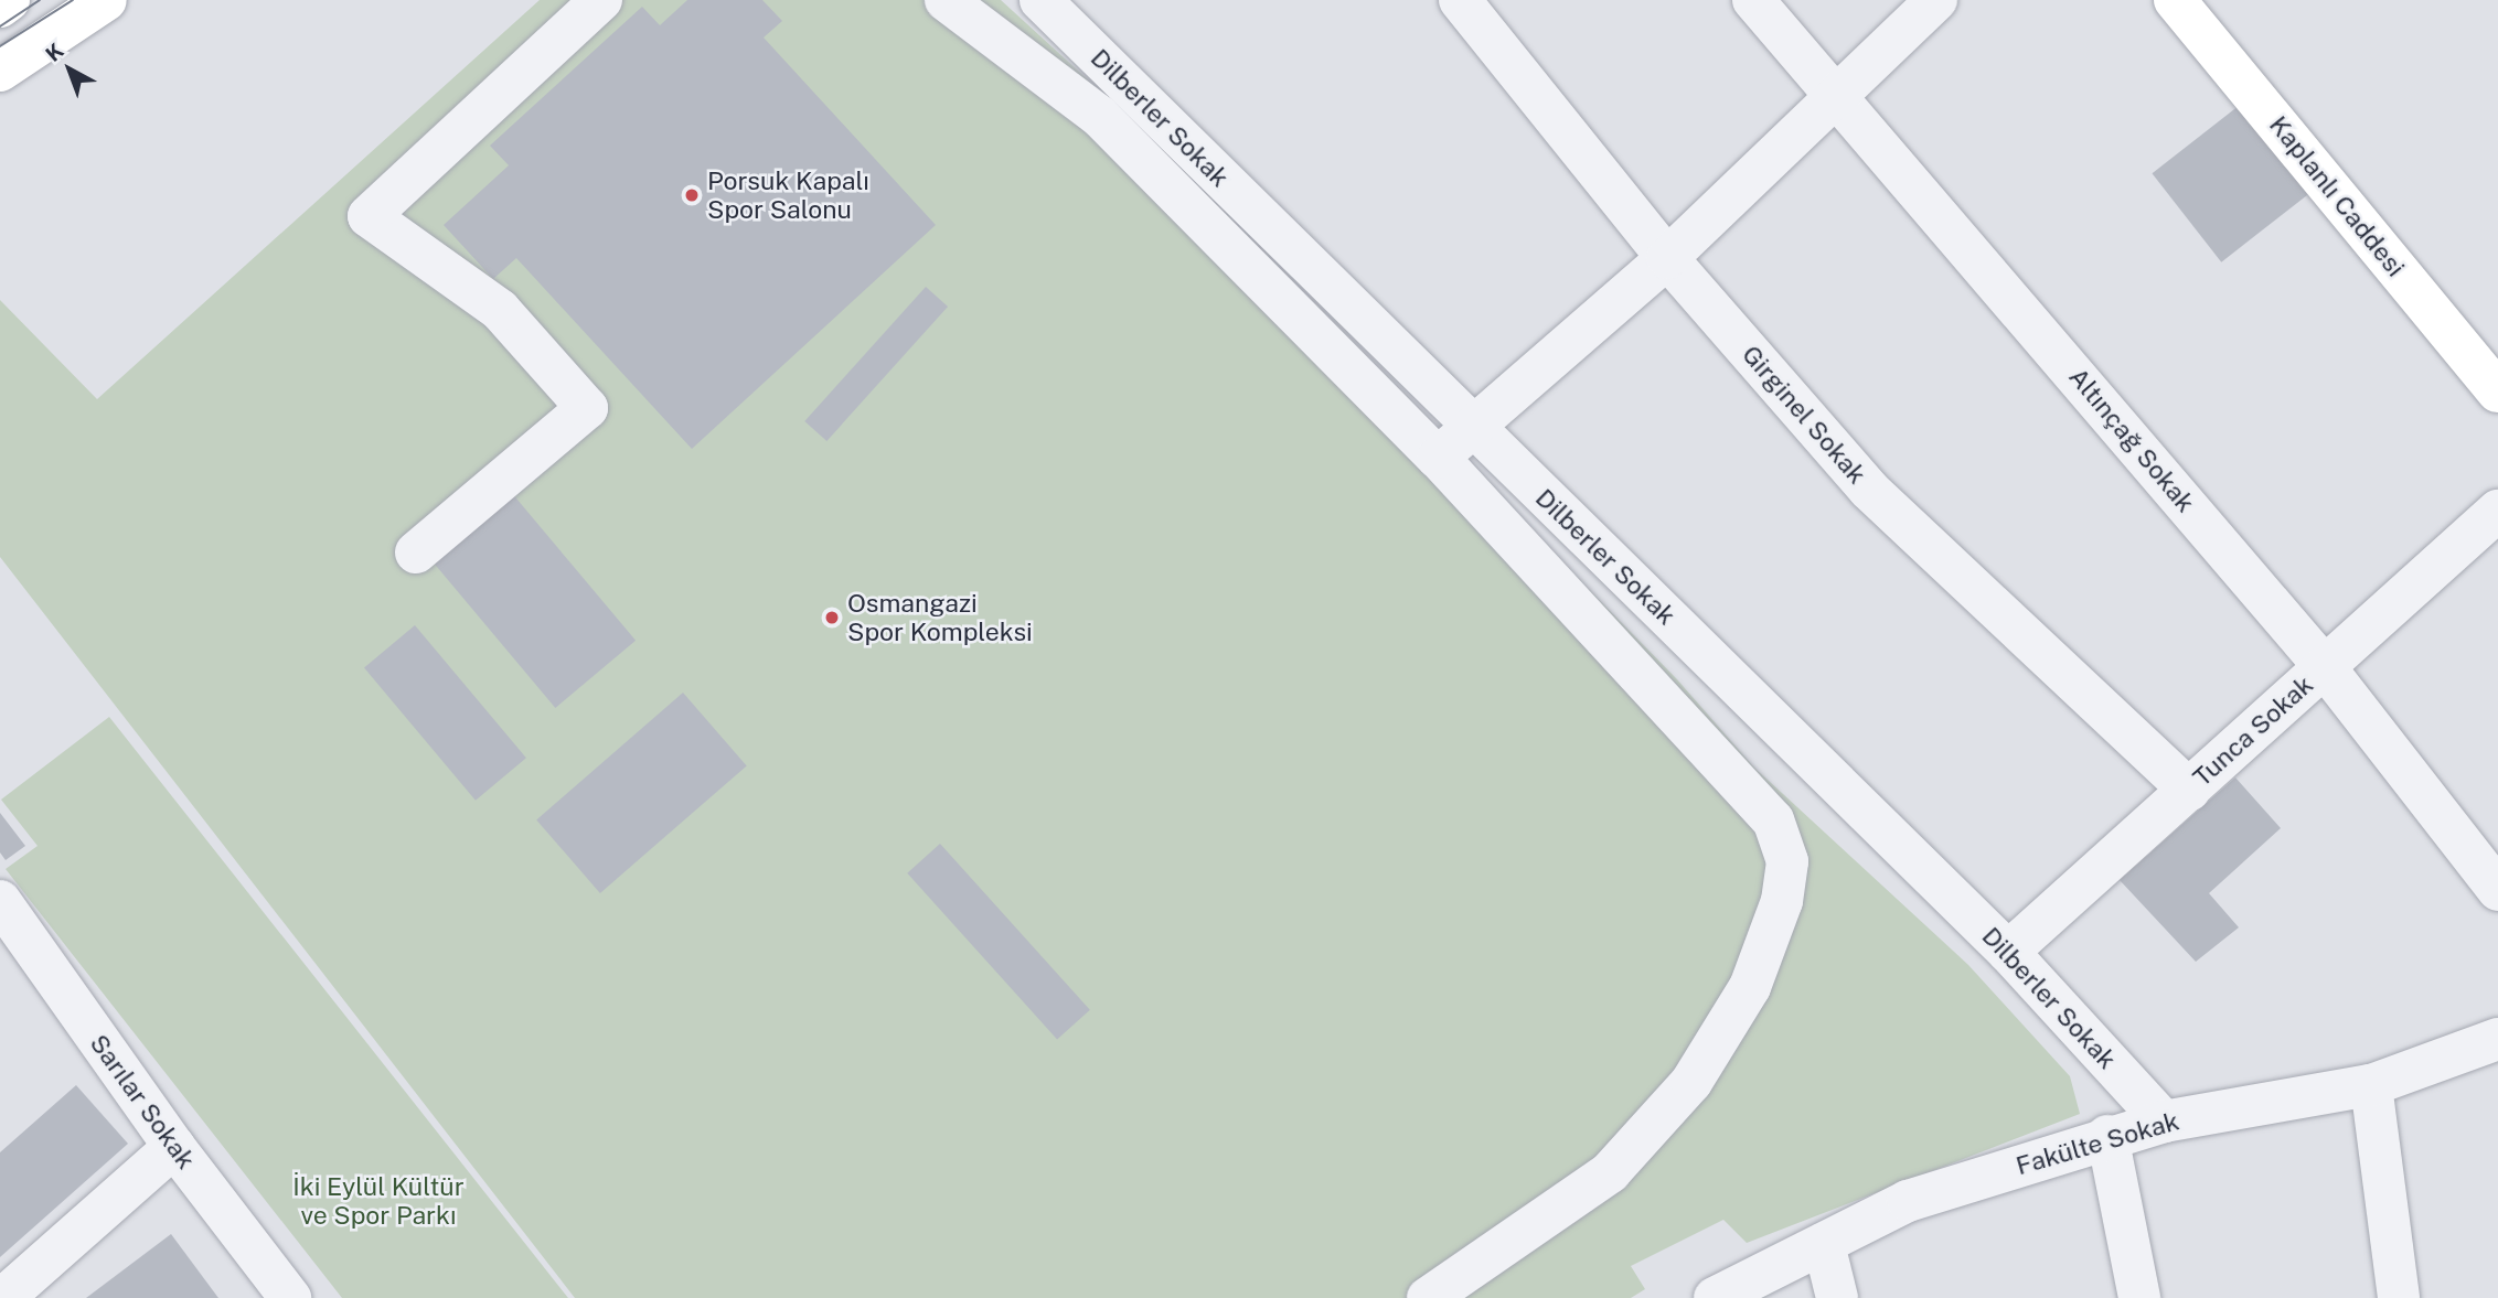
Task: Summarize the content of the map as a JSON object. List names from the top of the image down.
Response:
{
  "streets": {
    "main road": ["Kaplanlı Caddesi"],
    "street": [
      "Dilberler Sokak",
      "Girginel Sokak",
      "Altınçağ Sokak",
      "Tunca Sokak",
      "Sarılar Sokak",
      "Fakülte Sokak"
    ]
  },
  "crossings": [
    ["Dilberler Sokak", "Tunca Sokak"],
    ["Dilberler Sokak", "Fakülte Sokak"],
    ["Girginel Sokak", "Tunca Sokak"],
    ["Altınçağ Sokak", "Tunca Sokak"]
  ],
  "parks": ["İki Eylül Kültür ve Spor Parkı"],
  "places": ["Porsuk Kapalı Spor Salonu", "Osmangazi Spor Kompleksi"],
  "north": "top left"
}
